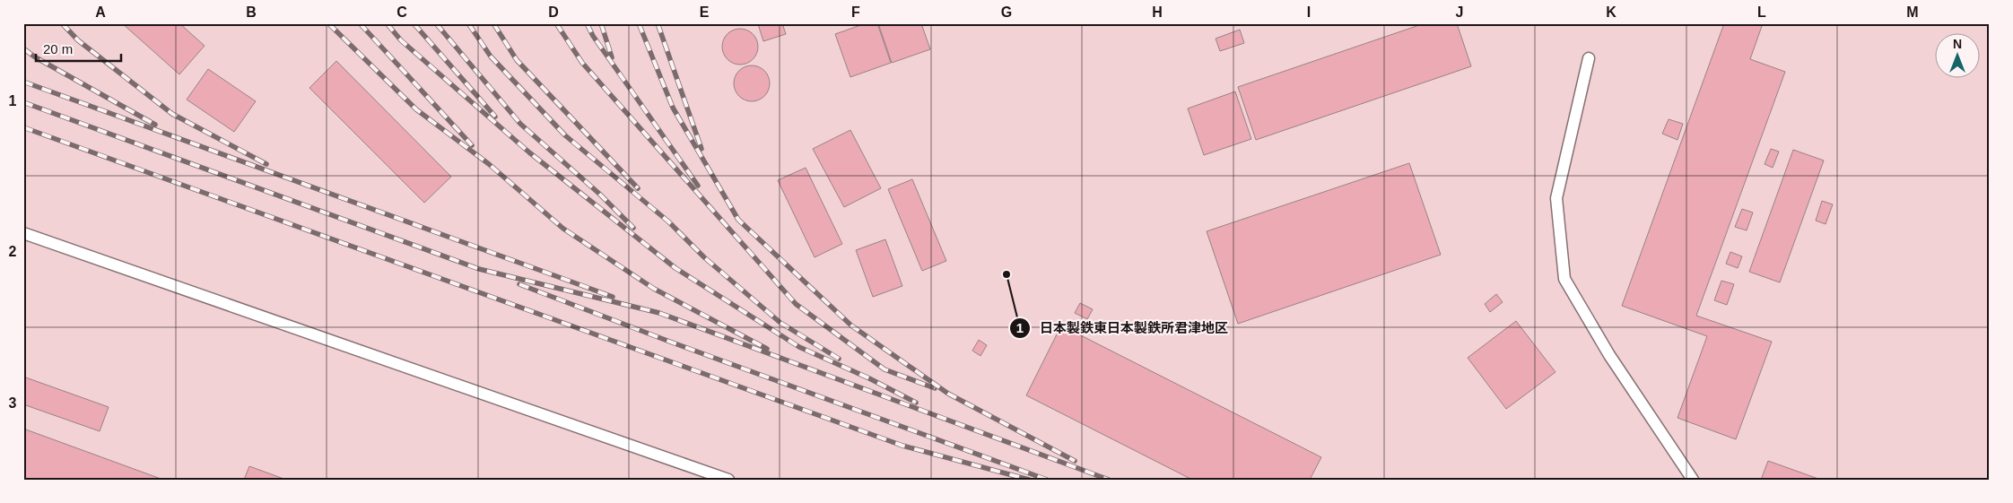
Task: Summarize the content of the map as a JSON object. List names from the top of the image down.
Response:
{
  "places": ["日本製鉄東日本製鉄所君津地区"],
  "scale_bar": "20 m",
  "north": "top",
  "grid": {
    "columns": [
      "A",
      "B",
      "C",
      "D",
      "E",
      "F",
      "G",
      "H",
      "I",
      "J",
      "K",
      "L",
      "M"
    ],
    "rows": ["1", "2", "3"]
  }
}
